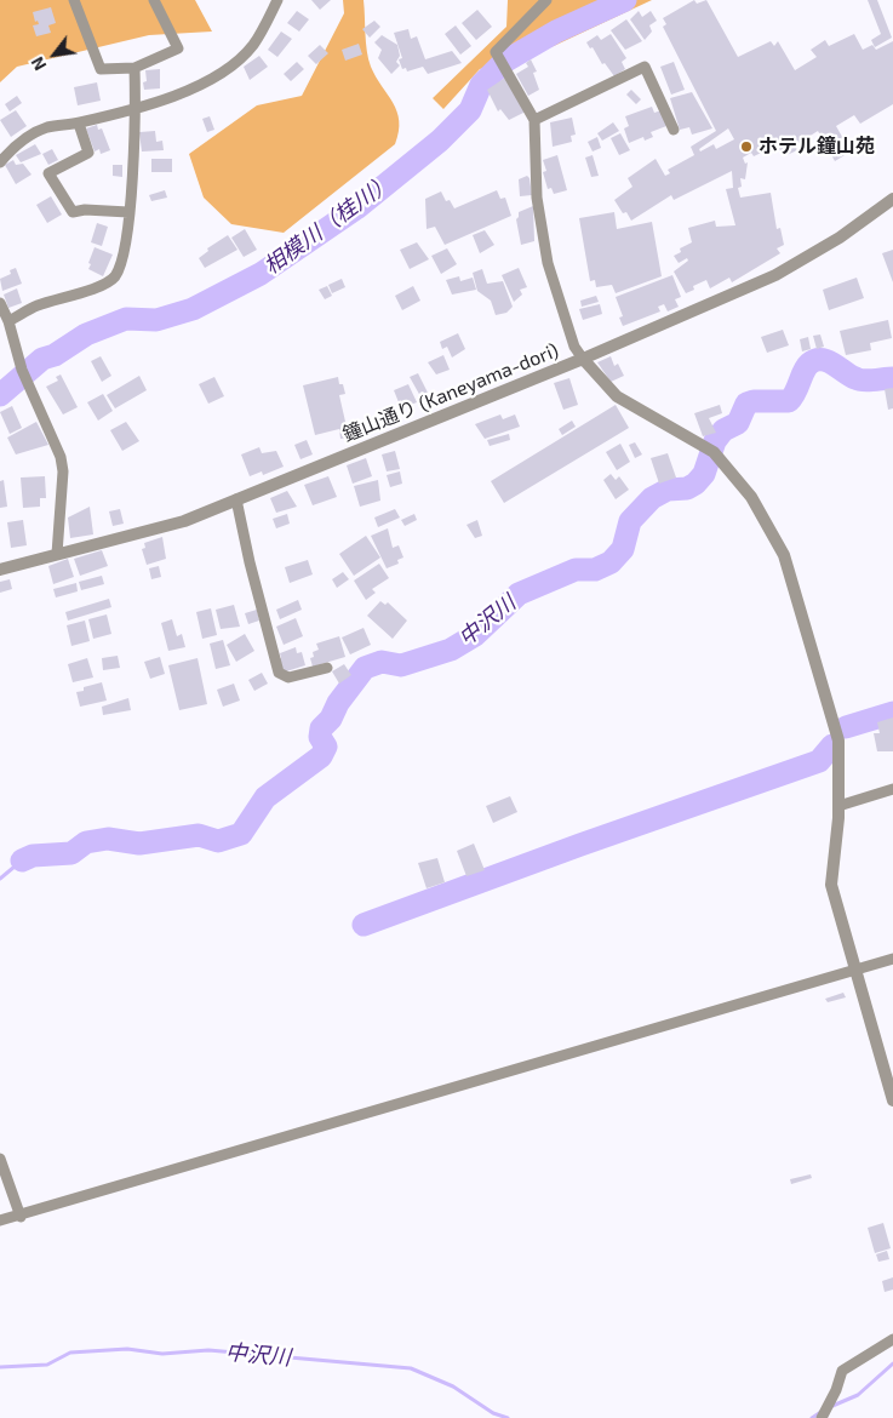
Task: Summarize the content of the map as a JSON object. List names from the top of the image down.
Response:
{
  "streets": {
    "street": ["鐘山通り (Kaneyama-dori)"]
  },
  "water": ["相模川（桂川）", "中沢川"],
  "places": ["ホテル鐘山苑"],
  "north": "bottom left"
}
